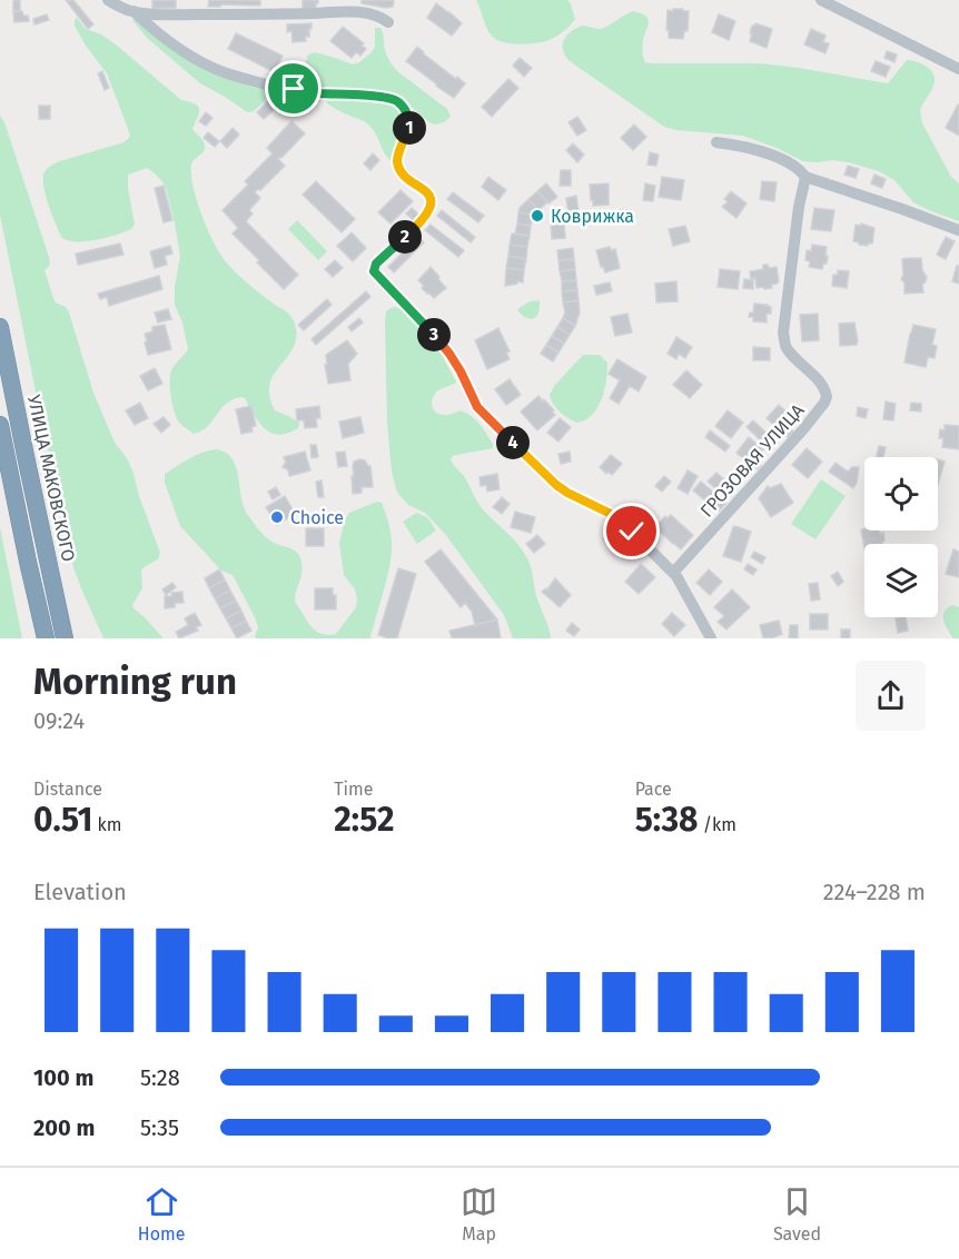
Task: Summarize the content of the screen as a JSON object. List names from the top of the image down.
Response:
{
  "streets": {
    "highway": ["УЛИЦА МАКОВСКОГО"],
    "street": ["ГРОЗОВАЯ УЛИЦА"]
  },
  "places": ["Коврижка", "Choice"],
  "page": {
    "pins": [
      "1",
      "2",
      "3",
      "4"
    ],
    "heading": ["Morning run", "09:24"],
    "stats": [
      ["Distance", "0.51 km"],
      ["Time", "2:52"],
      ["Pace", "5:38 /km"]
    ],
    "chart": ["Elevation", "224–228 m"],
    "list": [
      {
        "name": "100 m",
        "note": "5:28"
      },
      {
        "name": "200 m",
        "note": "5:35"
      }
    ],
    "tabs": ["Home", "Map", "Saved"]
  }
}
